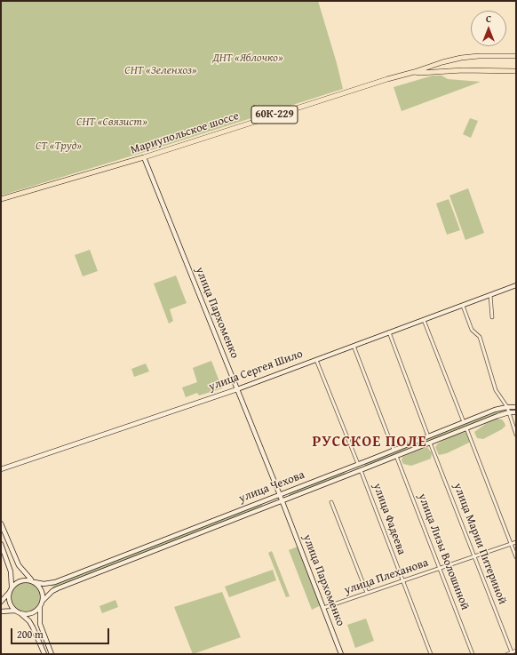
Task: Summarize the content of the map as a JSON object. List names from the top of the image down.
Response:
{
  "streets": {
    "main road": [
      "60К-229",
      "Мариупольское шоссе",
      "улица Пархоменко",
      "улица Сергея Шило",
      "улица Чехова"
    ],
    "street": [
      "улица Фадеева",
      "улица Марии Питериной",
      "улица Лизы Волошиной",
      "улица Плеханова"
    ]
  },
  "crossings": [
    ["Мариупольское шоссе", "улица Пархоменко"],
    ["улица Пархоменко", "улица Сергея Шило"],
    ["улица Пархоменко", "улица Чехова"],
    ["улица Пархоменко", "улица Плеханова"],
    ["улица Чехова", "улица Фадеева"],
    ["улица Чехова", "улица Марии Питериной"],
    ["улица Чехова", "улица Лизы Волошиной"],
    ["улица Фадеева", "улица Плеханова"],
    ["улица Марии Питериной", "улица Плеханова"],
    ["улица Лизы Волошиной", "улица Плеханова"]
  ],
  "districts": ["РУССКОЕ ПОЛЕ"],
  "parks": [
    "ДНТ «Яблочко»",
    "СНТ «Зеленхоз»",
    "СНТ «Связист»",
    "СТ «Труд»"
  ],
  "scale_bar": "200 m",
  "north": "top"
}
